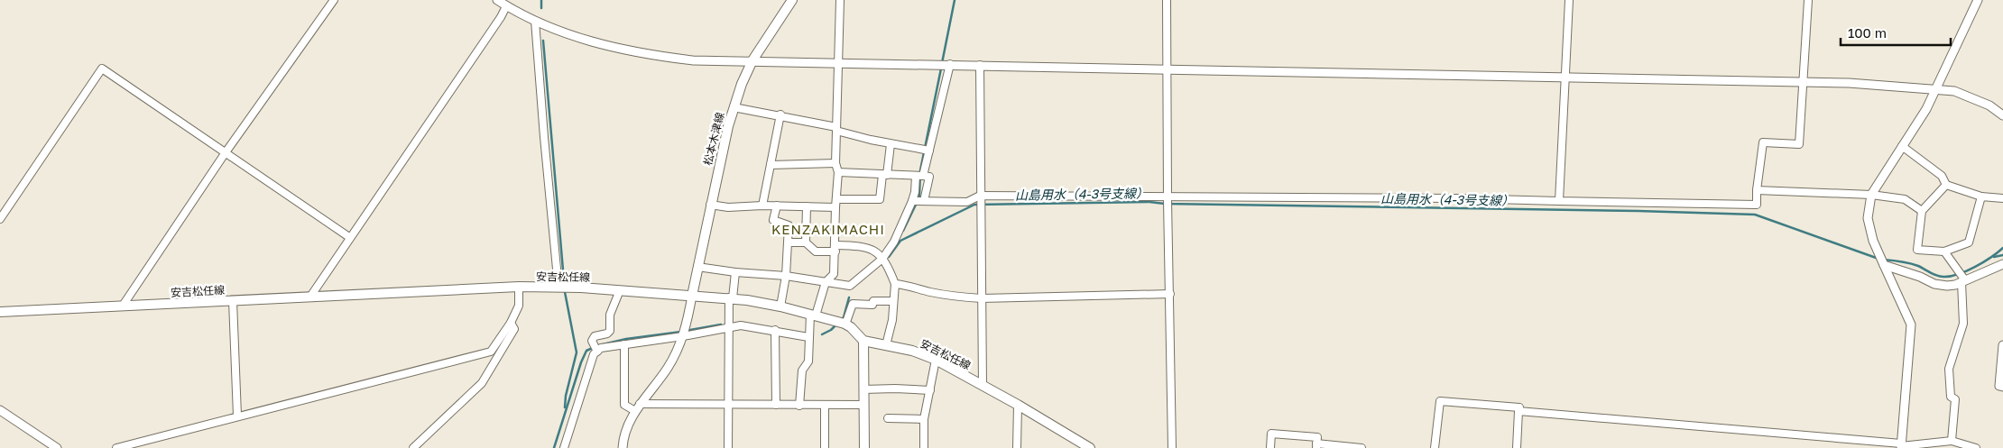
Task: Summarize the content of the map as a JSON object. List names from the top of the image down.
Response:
{
  "streets": {
    "main road": ["松本木津線", "安吉松任線"]
  },
  "crossings": [
    ["松本木津線", "安吉松任線"]
  ],
  "districts": ["KENZAKIMACHI"],
  "water": ["山島用水（4-3号支線）"],
  "scale_bar": "100 m"
}
